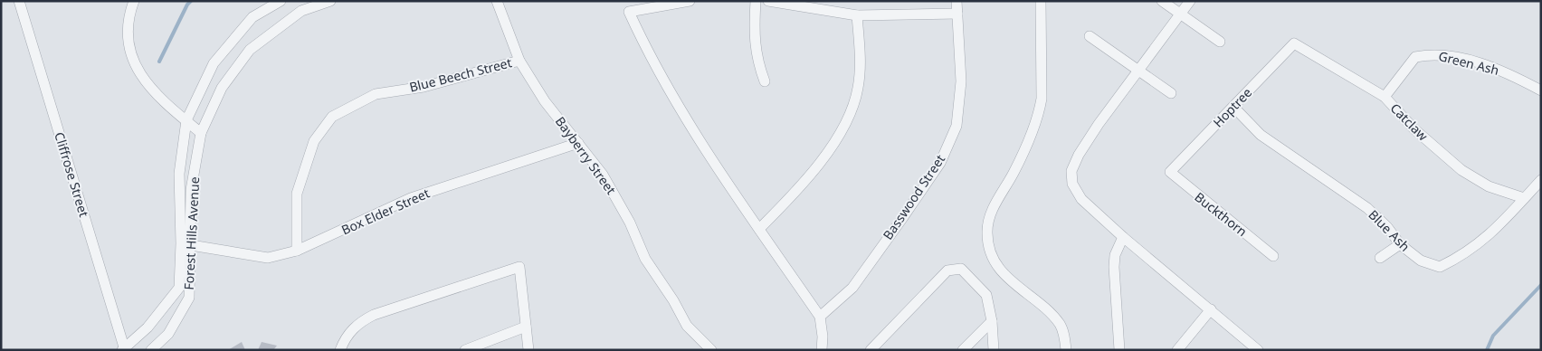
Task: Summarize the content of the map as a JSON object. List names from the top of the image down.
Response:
{
  "streets": {
    "street": [
      "Green Ash",
      "Blue Beech Street",
      "Hoptree",
      "Catclaw",
      "Bayberry Street",
      "Cliffrose Street",
      "Basswood Street",
      "Box Elder Street",
      "Buckthorn",
      "Blue Ash",
      "Forest Hills Avenue"
    ]
  },
  "crossings": [
    ["Green Ash", "Catclaw"],
    ["Blue Beech Street", "Bayberry Street"],
    ["Blue Beech Street", "Box Elder Street"],
    ["Hoptree", "Catclaw"],
    ["Hoptree", "Buckthorn"],
    ["Hoptree", "Blue Ash"],
    ["Catclaw", "Blue Ash"],
    ["Bayberry Street", "Box Elder Street"],
    ["Cliffrose Street", "Forest Hills Avenue"],
    ["Box Elder Street", "Forest Hills Avenue"]
  ]
}
